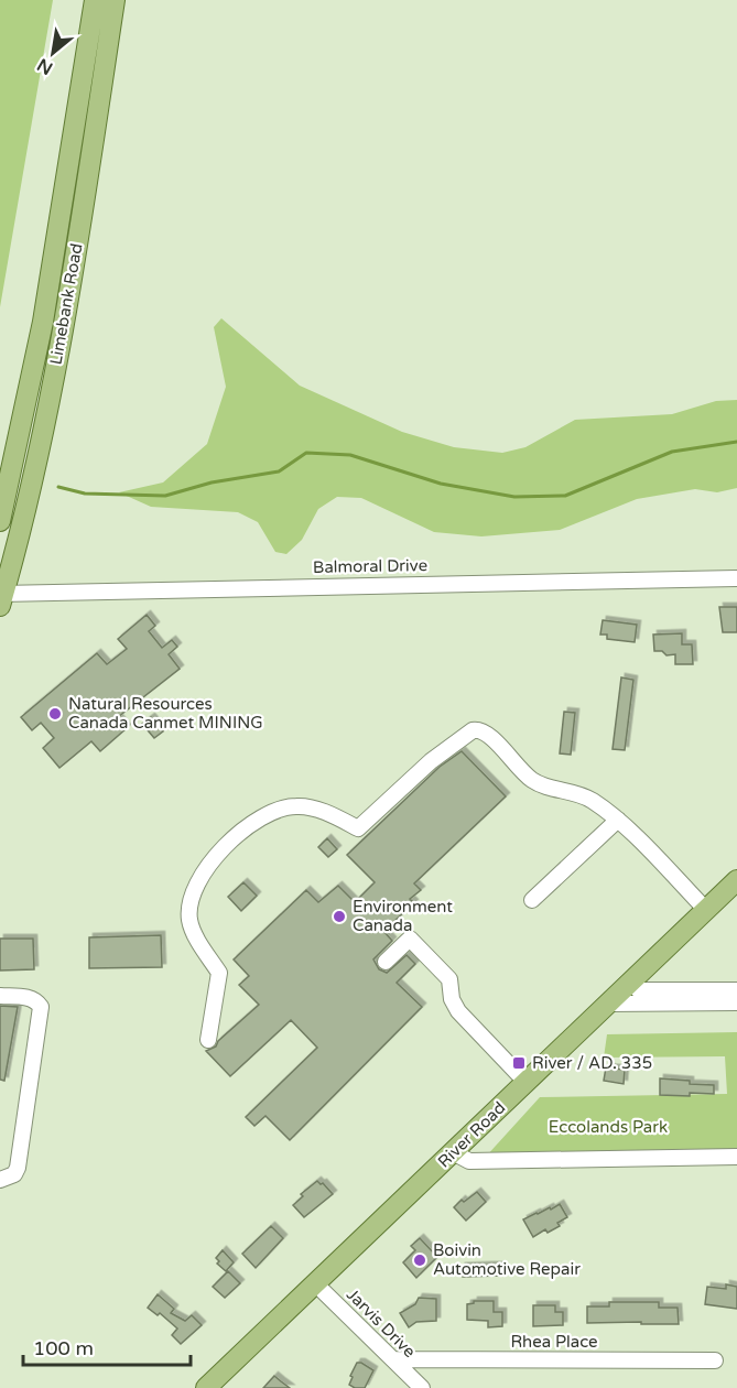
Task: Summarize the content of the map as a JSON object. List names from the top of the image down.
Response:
{
  "streets": {
    "main road": ["Limebank Road", "River Road"],
    "street": ["Balmoral Drive", "Jarvis Drive", "Rhea Place"]
  },
  "crossings": [
    ["Limebank Road", "Balmoral Drive"],
    ["River Road", "Jarvis Drive"],
    ["Jarvis Drive", "Rhea Place"]
  ],
  "parks": ["Eccolands Park"],
  "places": {
    "other": ["Natural Resources Canada Canmet MINING", "Environment Canada", "Boivin Automotive Repair"],
    "transit": ["River / AD. 335"]
  },
  "scale_bar": "100 m",
  "north": "bottom left"
}
